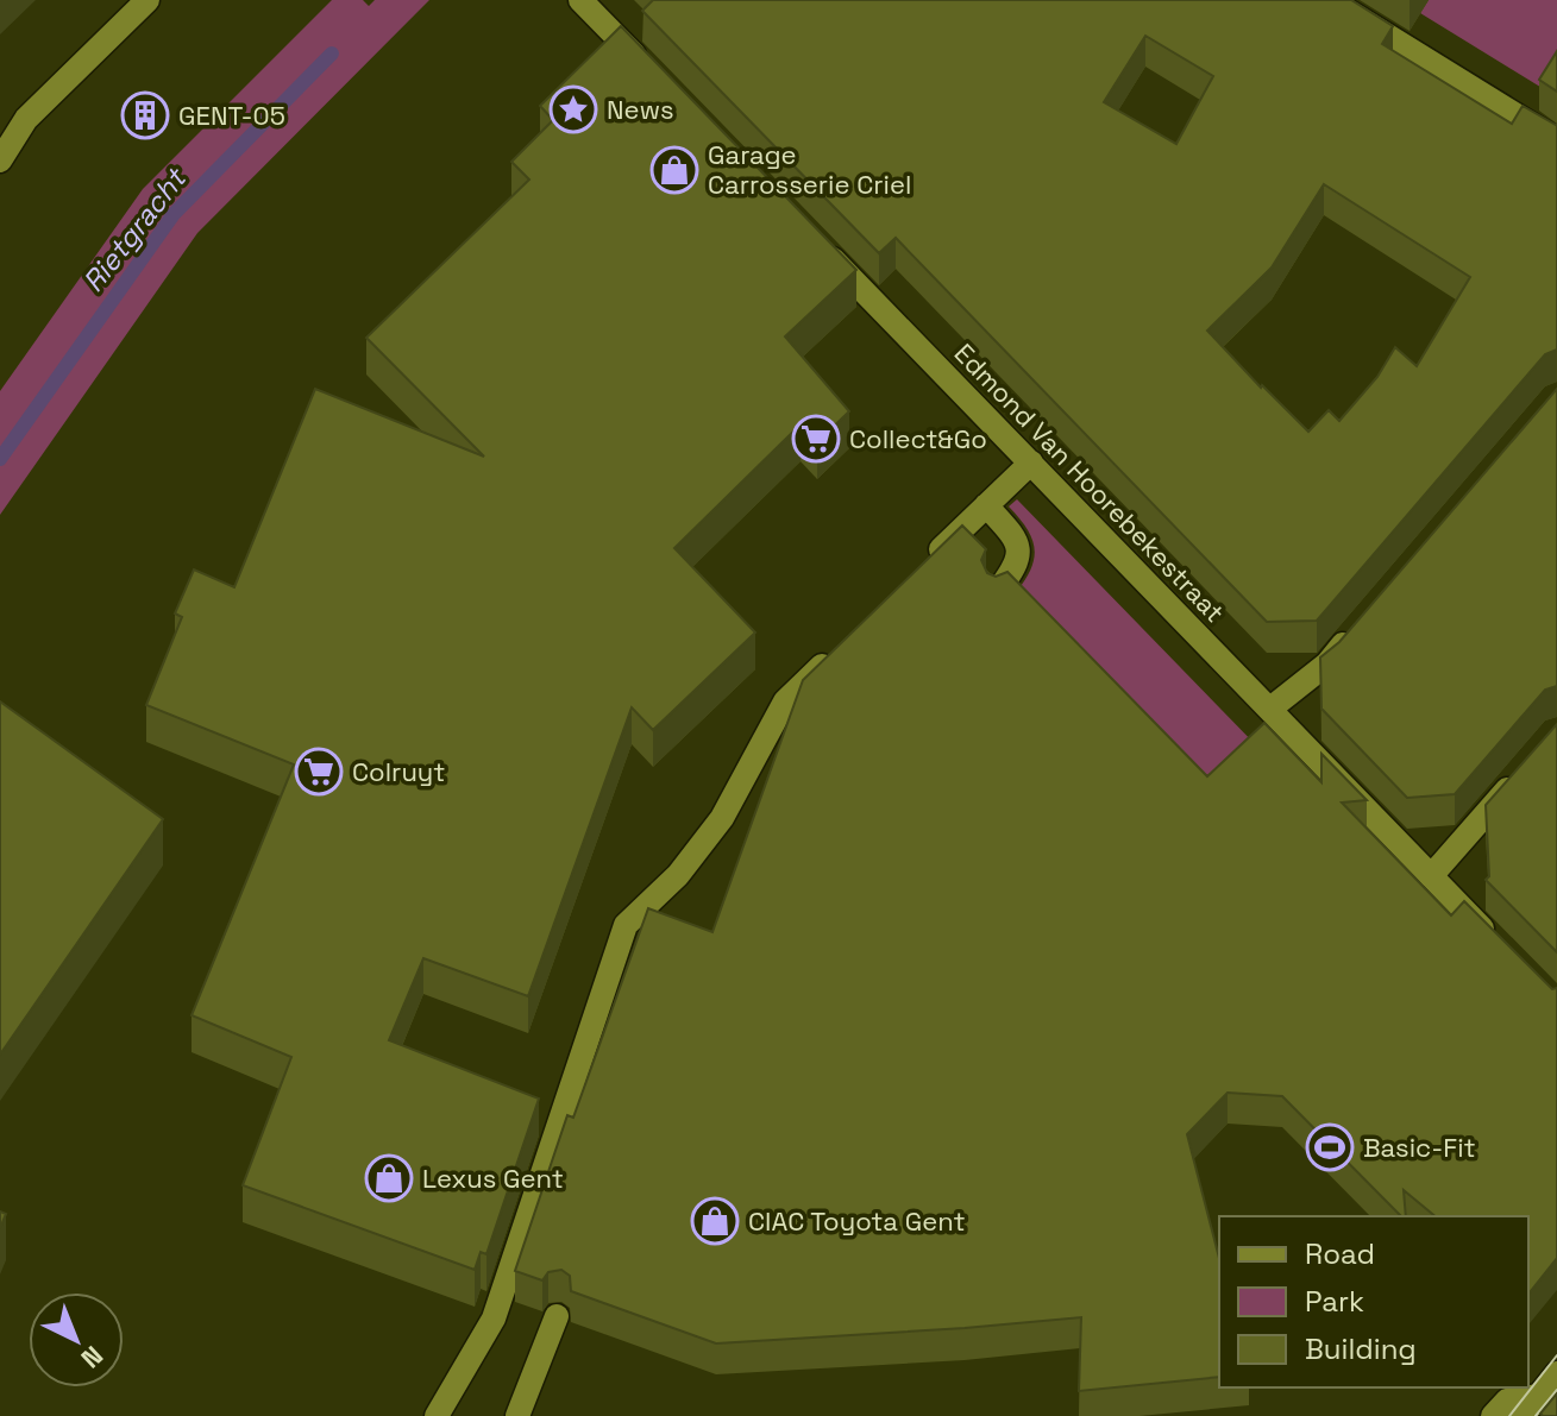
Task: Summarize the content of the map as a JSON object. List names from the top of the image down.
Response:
{
  "streets": {
    "street": ["Edmond Van Hoorebekestraat"]
  },
  "water": ["Rietgracht"],
  "places": {
    "place": ["News"],
    "building": ["GENT-05"],
    "shop": ["Garage Carrosserie Criel", "Lexus Gent", "CIAC Toyota Gent"],
    "supermarket": ["Collect&Go", "Colruyt"],
    "sports": ["Basic-Fit"]
  },
  "legend": ["Road", "Park", "Building"],
  "north": "bottom right"
}
